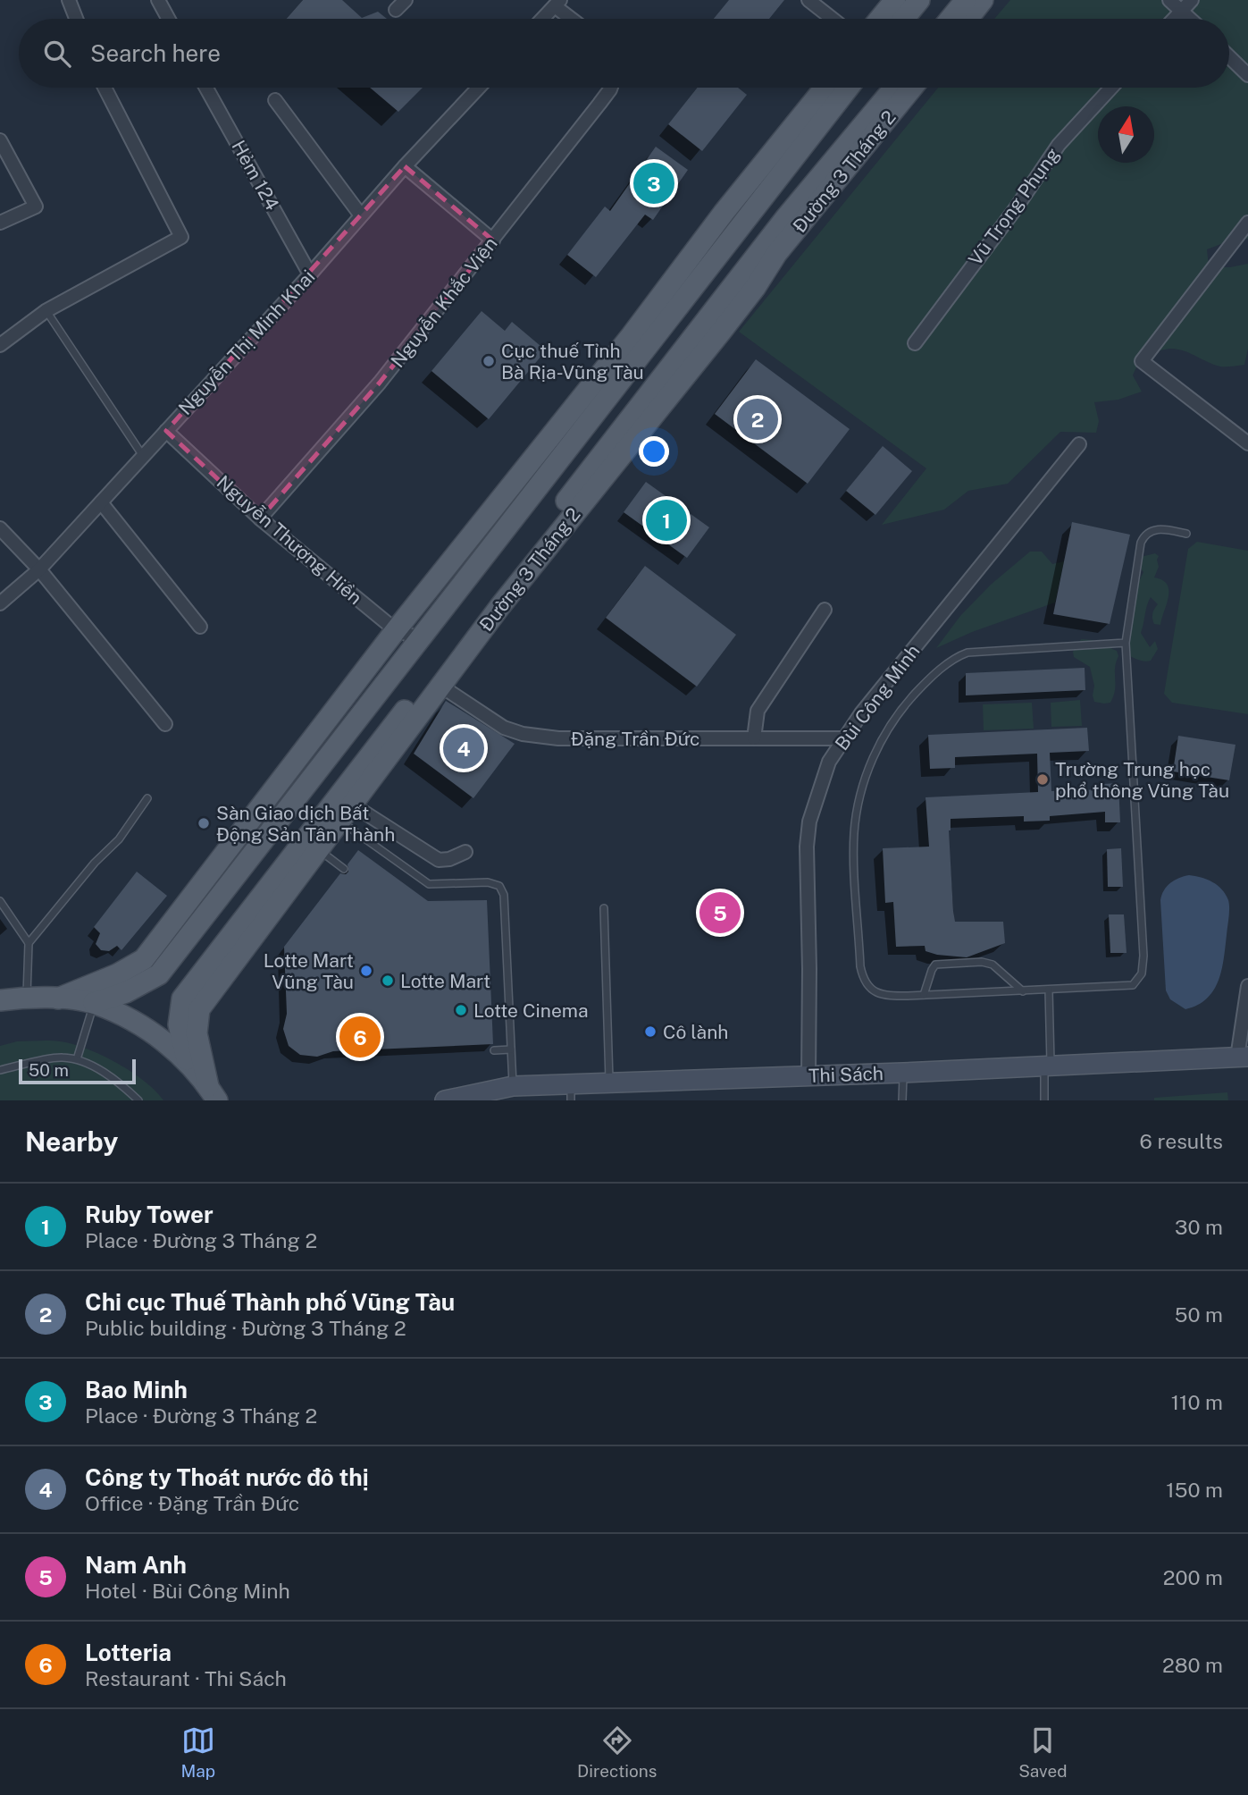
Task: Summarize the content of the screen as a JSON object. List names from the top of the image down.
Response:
{
  "streets": {
    "main road": ["Đường 3 Tháng 2"],
    "street": [
      "Hẻm 124",
      "Vũ Trọng Phụng",
      "Nguyễn Khắc Viện",
      "Nguyễn Thị Minh Khai",
      "Nguyễn Thượng Hiền",
      "Bùi Công Minh",
      "Đặng Trần Đức",
      "Thi Sách"
    ]
  },
  "crossings": [
    ["Đường 3 Tháng 2", "Đặng Trần Đức"],
    ["Hẻm 124", "Nguyễn Thị Minh Khai"],
    ["Nguyễn Khắc Viện", "Nguyễn Thượng Hiền"],
    ["Nguyễn Thị Minh Khai", "Nguyễn Thượng Hiền"],
    ["Bùi Công Minh", "Đặng Trần Đức"],
    ["Bùi Công Minh", "Thi Sách"]
  ],
  "places": [
    "Cục thuế Tỉnh Bà Rịa-Vũng Tàu",
    "Trường Trung học phổ thông Vũng Tàu",
    "Sàn Giao dịch Bất Động Sản Tân Thành",
    "Lotte Mart Vũng Tàu",
    "Lotte Mart",
    "Lotte Cinema",
    "Cô lành"
  ],
  "scale_bar": "50 m",
  "north": "top",
  "page": {
    "search": "Search here",
    "pins": [
      "3",
      "2",
      "1",
      "4",
      "5",
      "6"
    ],
    "scale": "50 m",
    "heading": ["Nearby", "6 results"],
    "list": [
      {
        "mark": "1",
        "name": "Ruby Tower",
        "note": "Place · Đường 3 Tháng 2",
        "value": "30 m"
      },
      {
        "mark": "2",
        "name": "Chi cục Thuế Thành phố Vũng Tàu",
        "note": "Public building · Đường 3 Tháng 2",
        "value": "50 m"
      },
      {
        "mark": "3",
        "name": "Bao Minh",
        "note": "Place · Đường 3 Tháng 2",
        "value": "110 m"
      },
      {
        "mark": "4",
        "name": "Công ty Thoát nước đô thị",
        "note": "Office · Đặng Trần Đức",
        "value": "150 m"
      },
      {
        "mark": "5",
        "name": "Nam Anh",
        "note": "Hotel · Bùi Công Minh",
        "value": "200 m"
      },
      {
        "mark": "6",
        "name": "Lotteria",
        "note": "Restaurant · Thi Sách",
        "value": "280 m"
      }
    ],
    "nav": ["Map", "Directions", "Saved"]
  }
}
